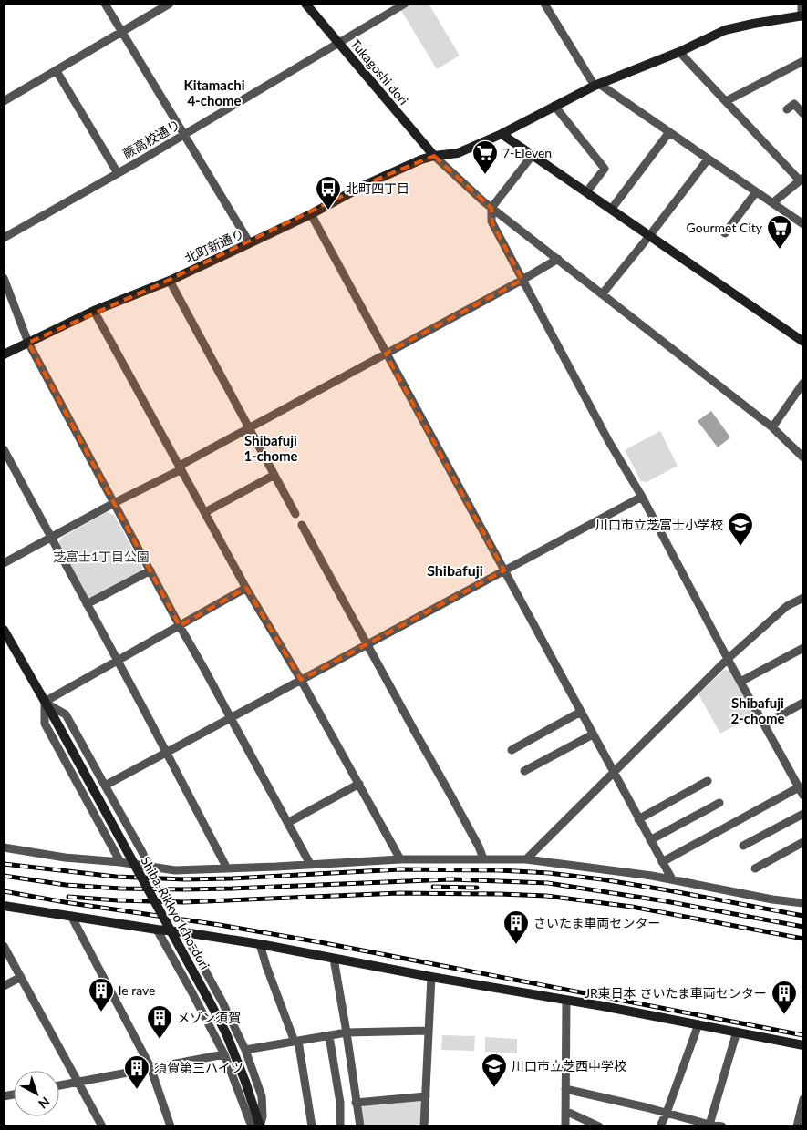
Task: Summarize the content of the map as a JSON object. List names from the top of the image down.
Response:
{
  "streets": {
    "street": [
      "Tukagoshi dori",
      "蕨高校通り",
      "北町新通り",
      "Shiba-Rikkyo Icho-dori"
    ]
  },
  "crossings": [
    ["Tukagoshi dori", "蕨高校通り"],
    ["Tukagoshi dori", "北町新通り"]
  ],
  "districts": [
    "Kitamachi 4-chome",
    "Shibafuji 1-chome",
    "Shibafuji",
    "Shibafuji 2-chome"
  ],
  "parks": ["芝富士1丁目公園"],
  "places": {
    "supermarket": ["7-Eleven", "Gourmet City"],
    "bus stop": ["北町四丁目"],
    "school or university": ["川口市立芝富士小学校", "川口市立芝西中学校"],
    "building": [
      "さいたま車両センター",
      "le rave",
      "JR東日本 さいたま車両センター",
      "メゾン須賀",
      "須賀第三ハイツ"
    ]
  },
  "north": "bottom right"
}
